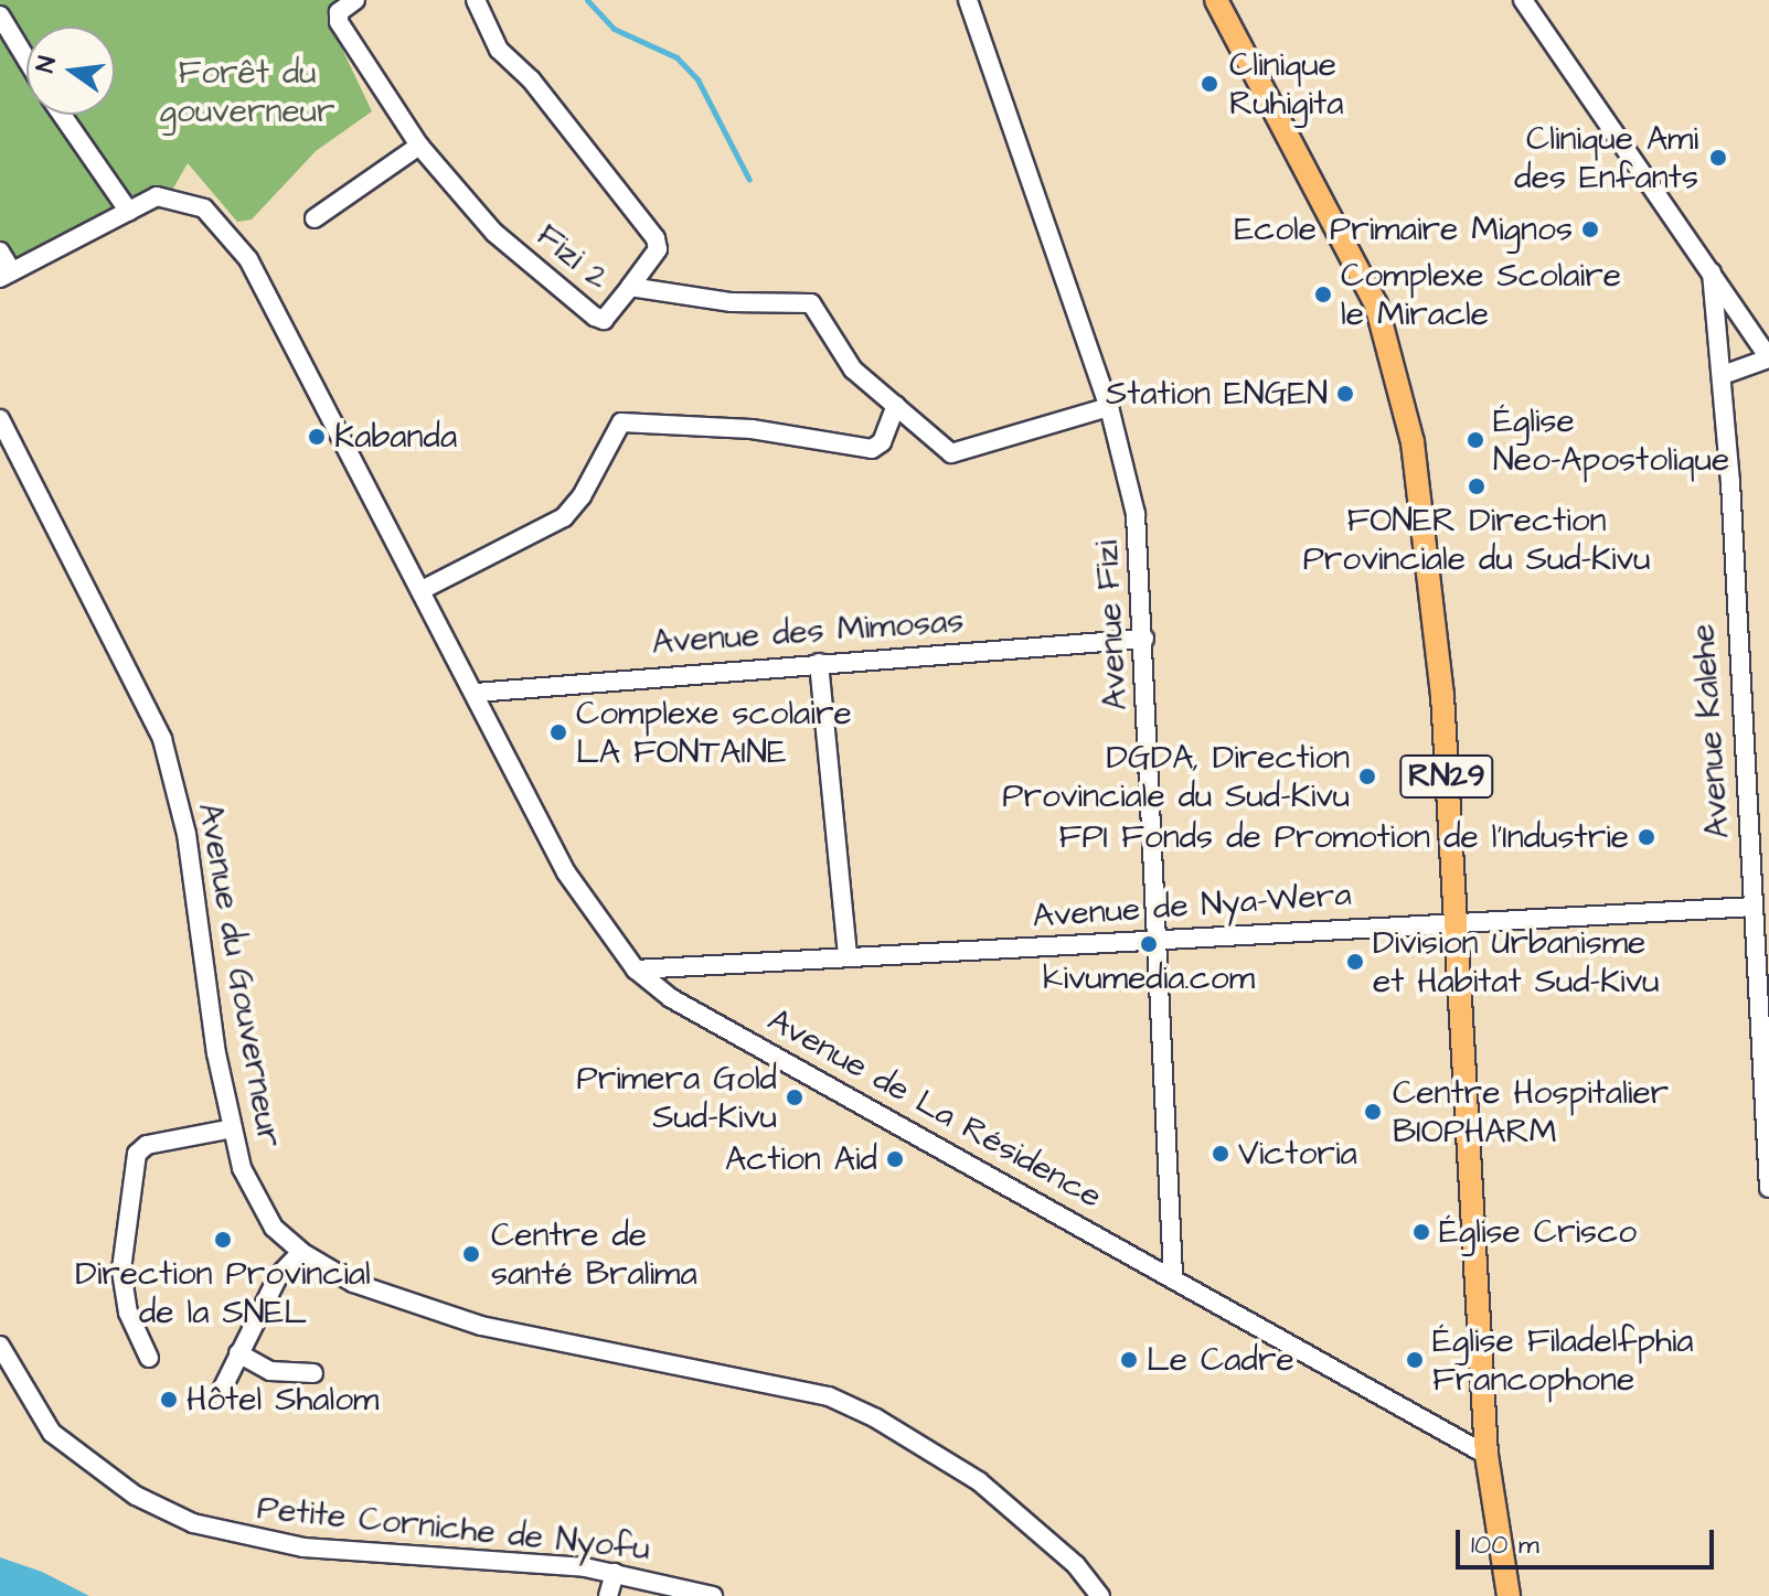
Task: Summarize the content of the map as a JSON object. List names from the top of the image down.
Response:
{
  "streets": {
    "main road": ["RN29"],
    "street": [
      "Fizi 2",
      "Avenue Fizi",
      "Avenue des Mimosas",
      "Avenue Kalehe",
      "Avenue de Nya-Wera",
      "Avenue du Gouverneur",
      "Avenue de La Résidence",
      "Petite Corniche de Nyofu"
    ]
  },
  "crossings": [
    ["Fizi 2", "Avenue Fizi"],
    ["Avenue Fizi", "Avenue des Mimosas"],
    ["Avenue Fizi", "Avenue de Nya-Wera"],
    ["Avenue Fizi", "Avenue de La Résidence"],
    ["Avenue des Mimosas", "Avenue de La Résidence"],
    ["Avenue Kalehe", "Avenue de Nya-Wera"],
    ["RN29", "Avenue de Nya-Wera"],
    ["RN29", "Avenue de La Résidence"],
    ["Avenue de Nya-Wera", "Avenue de La Résidence"]
  ],
  "parks": ["Forêt du gouverneur"],
  "places": [
    "Clinique Ruhigita",
    "Clinique Ami des Enfants",
    "Ecole Primaire Mignos",
    "Complexe Scolaire le Miracle",
    "Station ENGEN",
    "Kabanda",
    "Église Neo-Apostolique",
    "FONER Direction Provinciale du Sud-Kivu",
    "Complexe scolaire LA FONTAINE",
    "DGDA, Direction Provinciale du Sud-Kivu",
    "FPI Fonds de Promotion de l'Industrie",
    "kivumedia.com",
    "Division Urbanisme et Habitat Sud-Kivu",
    "Primera Gold Sud-Kivu",
    "Centre Hospitalier BIOPHARM",
    "Victoria",
    "Action Aid",
    "Église Crisco",
    "Direction Provincial de la SNEL",
    "Centre de santé Bralima",
    "Le Cadre",
    "Église Filadelfphia Francophone",
    "Hôtel Shalom"
  ],
  "scale_bar": "100 m",
  "north": "left"
}
